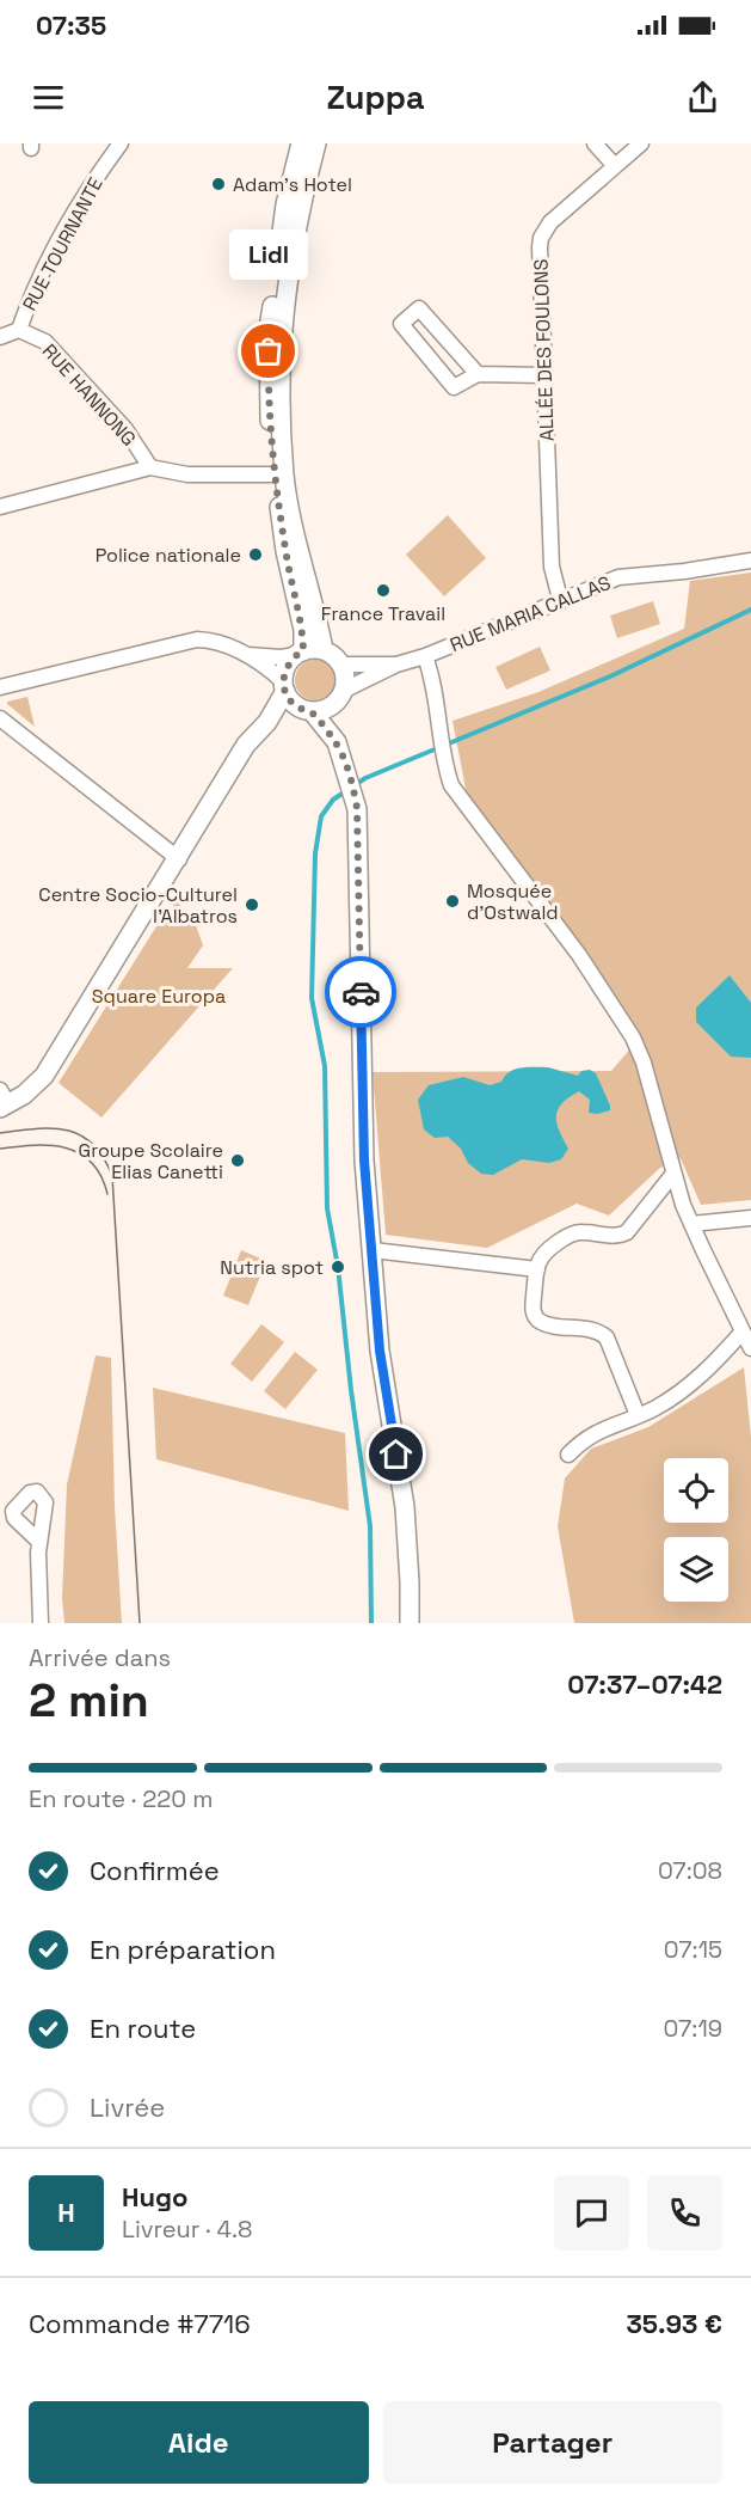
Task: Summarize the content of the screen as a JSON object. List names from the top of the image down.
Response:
{
  "streets": {
    "street": [
      "RUE TOURNANTE",
      "ALLÉE DES FOULONS",
      "RUE HANNONG",
      "RUE MARIA CALLAS"
    ]
  },
  "crossings": [
    ["RUE TOURNANTE", "RUE HANNONG"],
    ["ALLÉE DES FOULONS", "RUE MARIA CALLAS"]
  ],
  "parks": ["Square Europa"],
  "places": [
    "Adam's Hotel",
    "Lidl",
    "Police nationale",
    "France Travail",
    "Mosquée d'Ostwald",
    "Centre Socio-Culturel l'Albatros",
    "Groupe Scolaire Elias Canetti",
    "Nutria spot"
  ],
  "page": {
    "status": "07:35",
    "header": "Zuppa",
    "bubble": "Lidl",
    "heading": ["2 min", "Arrivée dans", "07:37–07:42"],
    "panel": [
      "Hugo",
      "Livreur · 4.8",
      "Commande #7716",
      "35.93 €"
    ],
    "bar": "En route · 220 m",
    "list": [
      ["Confirmée", "07:08"],
      ["En préparation", "07:15"],
      ["En route", "07:19"],
      "Livrée"
    ],
    "round": "H",
    "buttons": ["Aide", "Partager"]
  }
}
